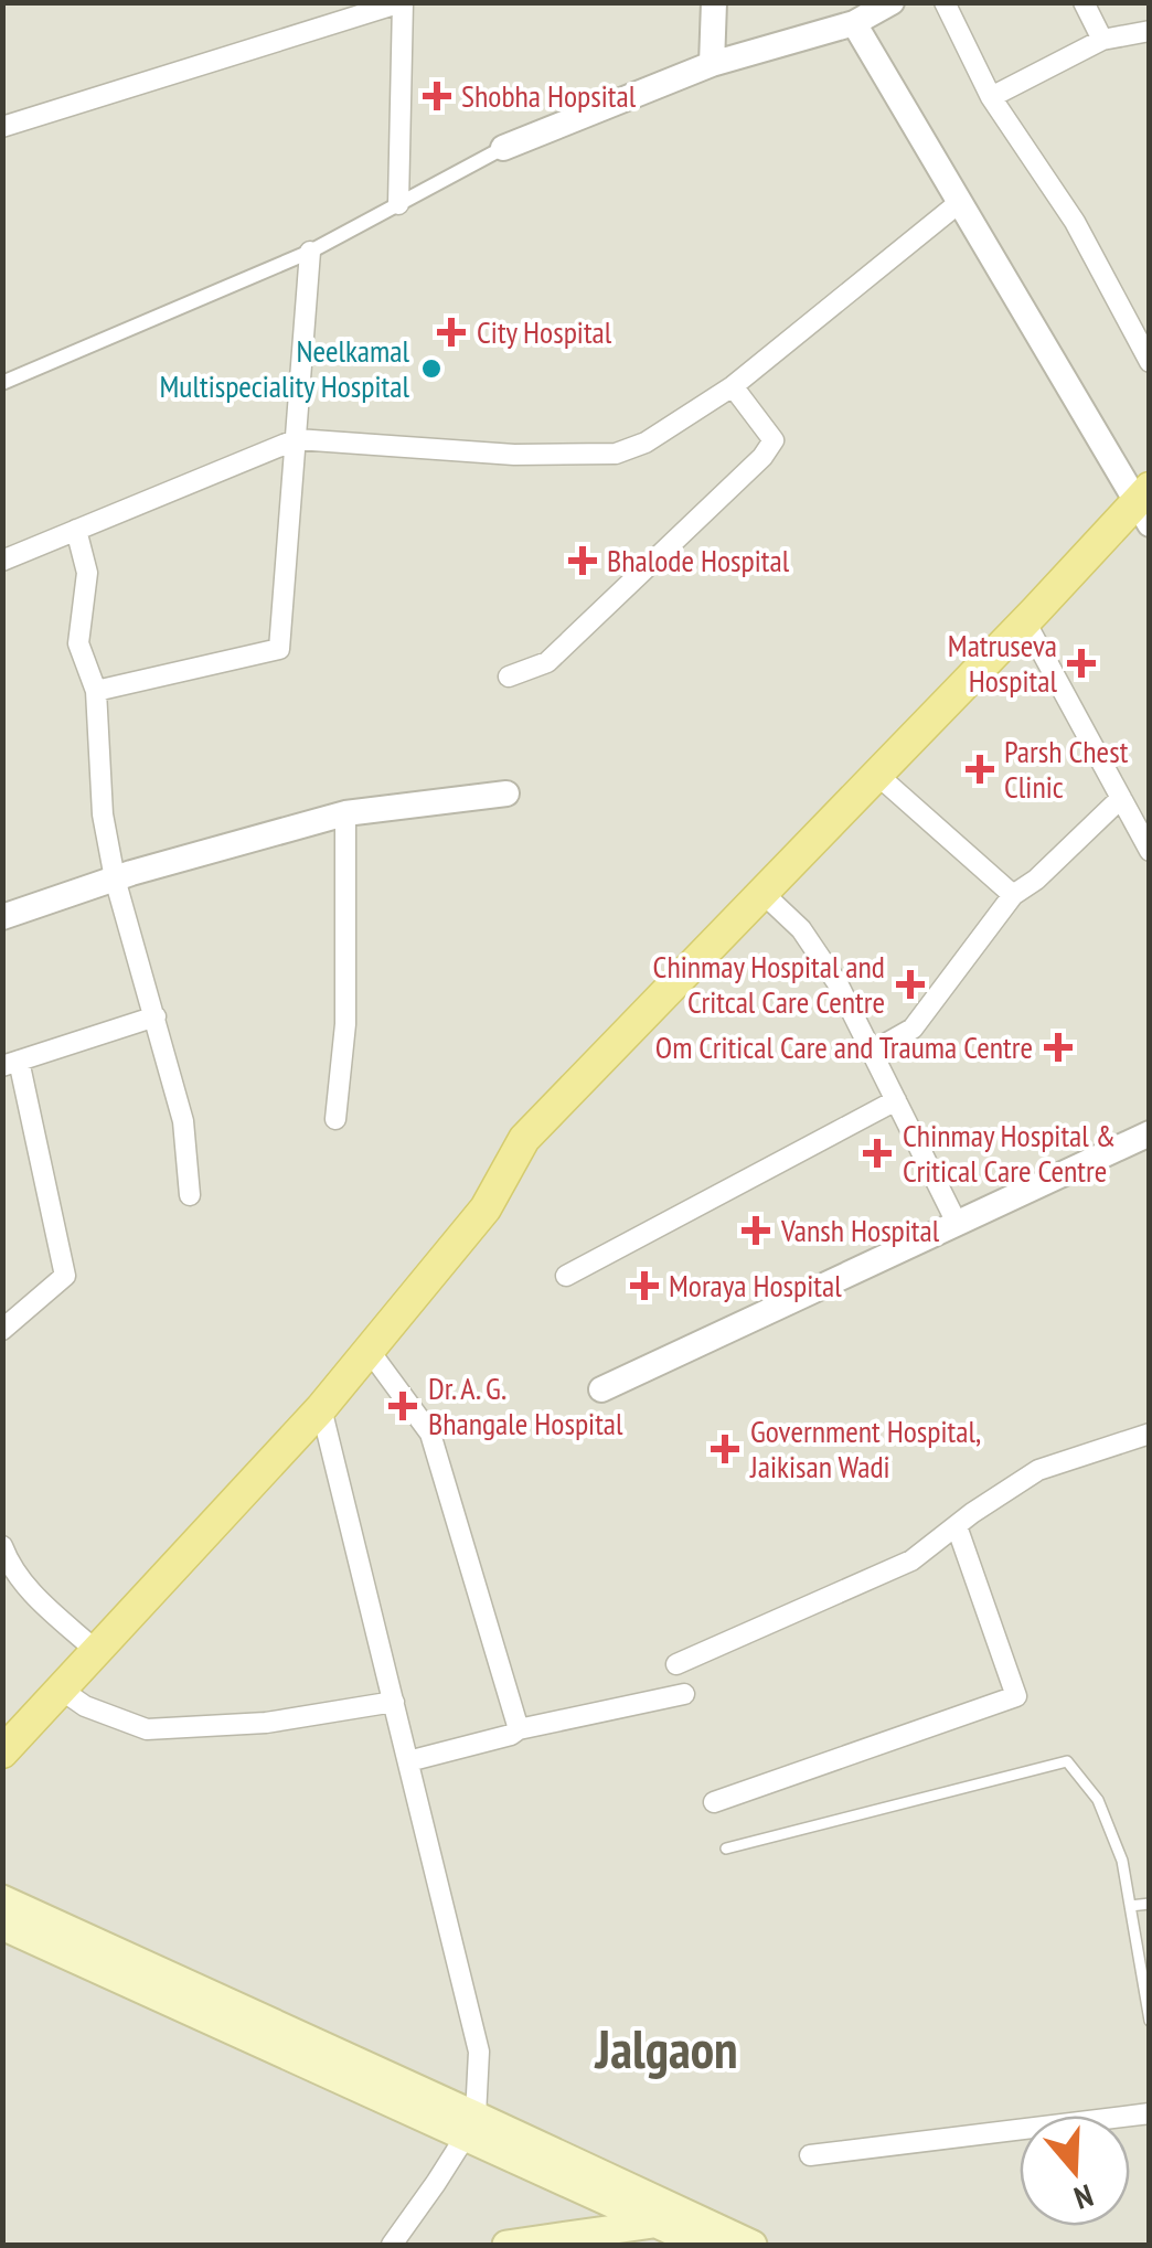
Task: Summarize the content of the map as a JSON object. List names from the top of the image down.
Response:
{
  "districts": ["Jalgaon"],
  "places": {
    "health": [
      "Shobha Hopsital",
      "City Hospital",
      "Bhalode Hospital",
      "Matruseva Hospital",
      "Parsh Chest Clinic",
      "Chinmay Hospital and Critcal Care Centre",
      "Om Critical Care and Trauma Centre",
      "Chinmay Hospital & Critical Care Centre",
      "Vansh Hospital",
      "Moraya Hospital",
      "Dr. A. G. Bhangale Hospital",
      "Government Hospital, Jaikisan Wadi"
    ],
    "other": ["Neelkamal Multispeciality Hospital"]
  },
  "north": "bottom"
}
